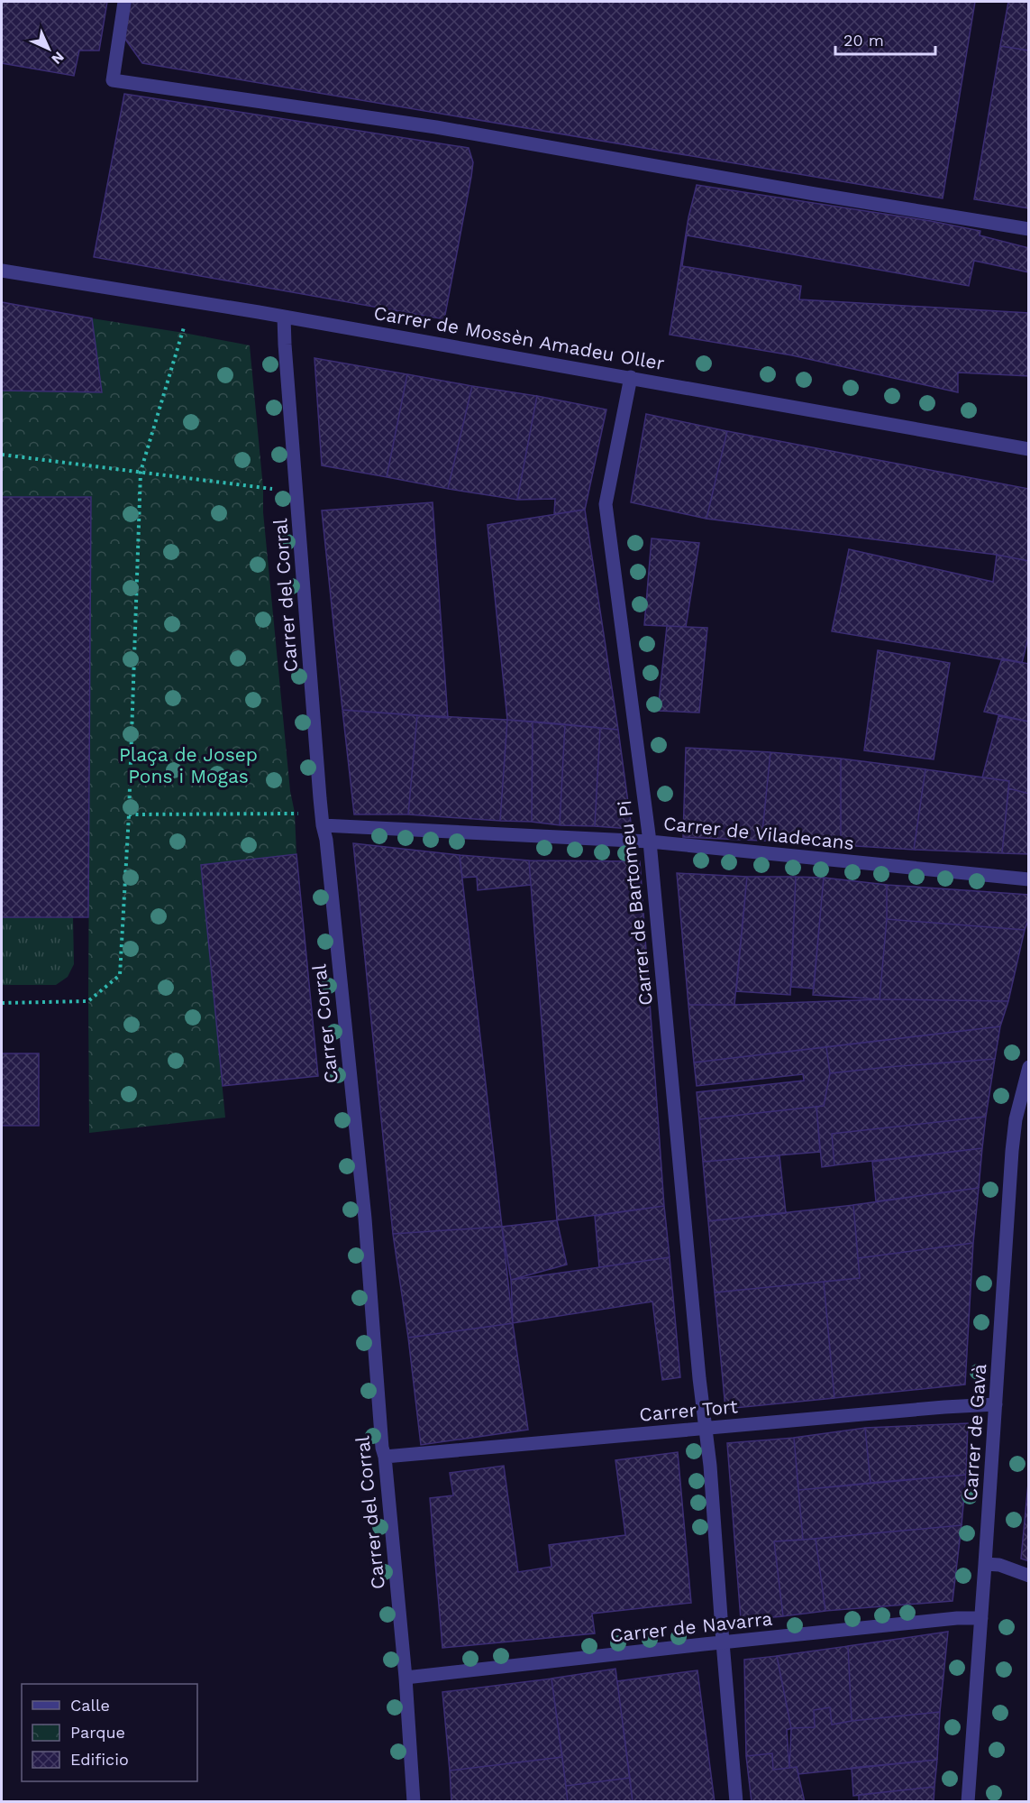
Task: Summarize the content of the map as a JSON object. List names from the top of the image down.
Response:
{
  "streets": {
    "street": [
      "Carrer de Mossèn Amadeu Oller",
      "Carrer del Corral",
      "Carrer de Viladecans",
      "Carrer de Bartomeu Pi",
      "Carrer Corral",
      "Carrer Tort",
      "Carrer de Gavà",
      "Carrer de Navarra"
    ]
  },
  "crossings": [
    ["Carrer de Mossèn Amadeu Oller", "Carrer del Corral"],
    ["Carrer de Mossèn Amadeu Oller", "Carrer de Bartomeu Pi"],
    ["Carrer del Corral", "Carrer de Viladecans"],
    ["Carrer del Corral", "Carrer Corral"],
    ["Carrer del Corral", "Carrer Tort"],
    ["Carrer del Corral", "Carrer de Navarra"],
    ["Carrer de Viladecans", "Carrer de Bartomeu Pi"],
    ["Carrer de Viladecans", "Carrer Corral"],
    ["Carrer de Bartomeu Pi", "Carrer Tort"],
    ["Carrer de Bartomeu Pi", "Carrer de Navarra"],
    ["Carrer Tort", "Carrer de Gavà"],
    ["Carrer de Gavà", "Carrer de Navarra"]
  ],
  "parks": ["Plaça de Josep Pons i Mogas"],
  "legend": ["Calle", "Parque", "Edificio"],
  "scale_bar": "20 m",
  "north": "bottom right"
}
